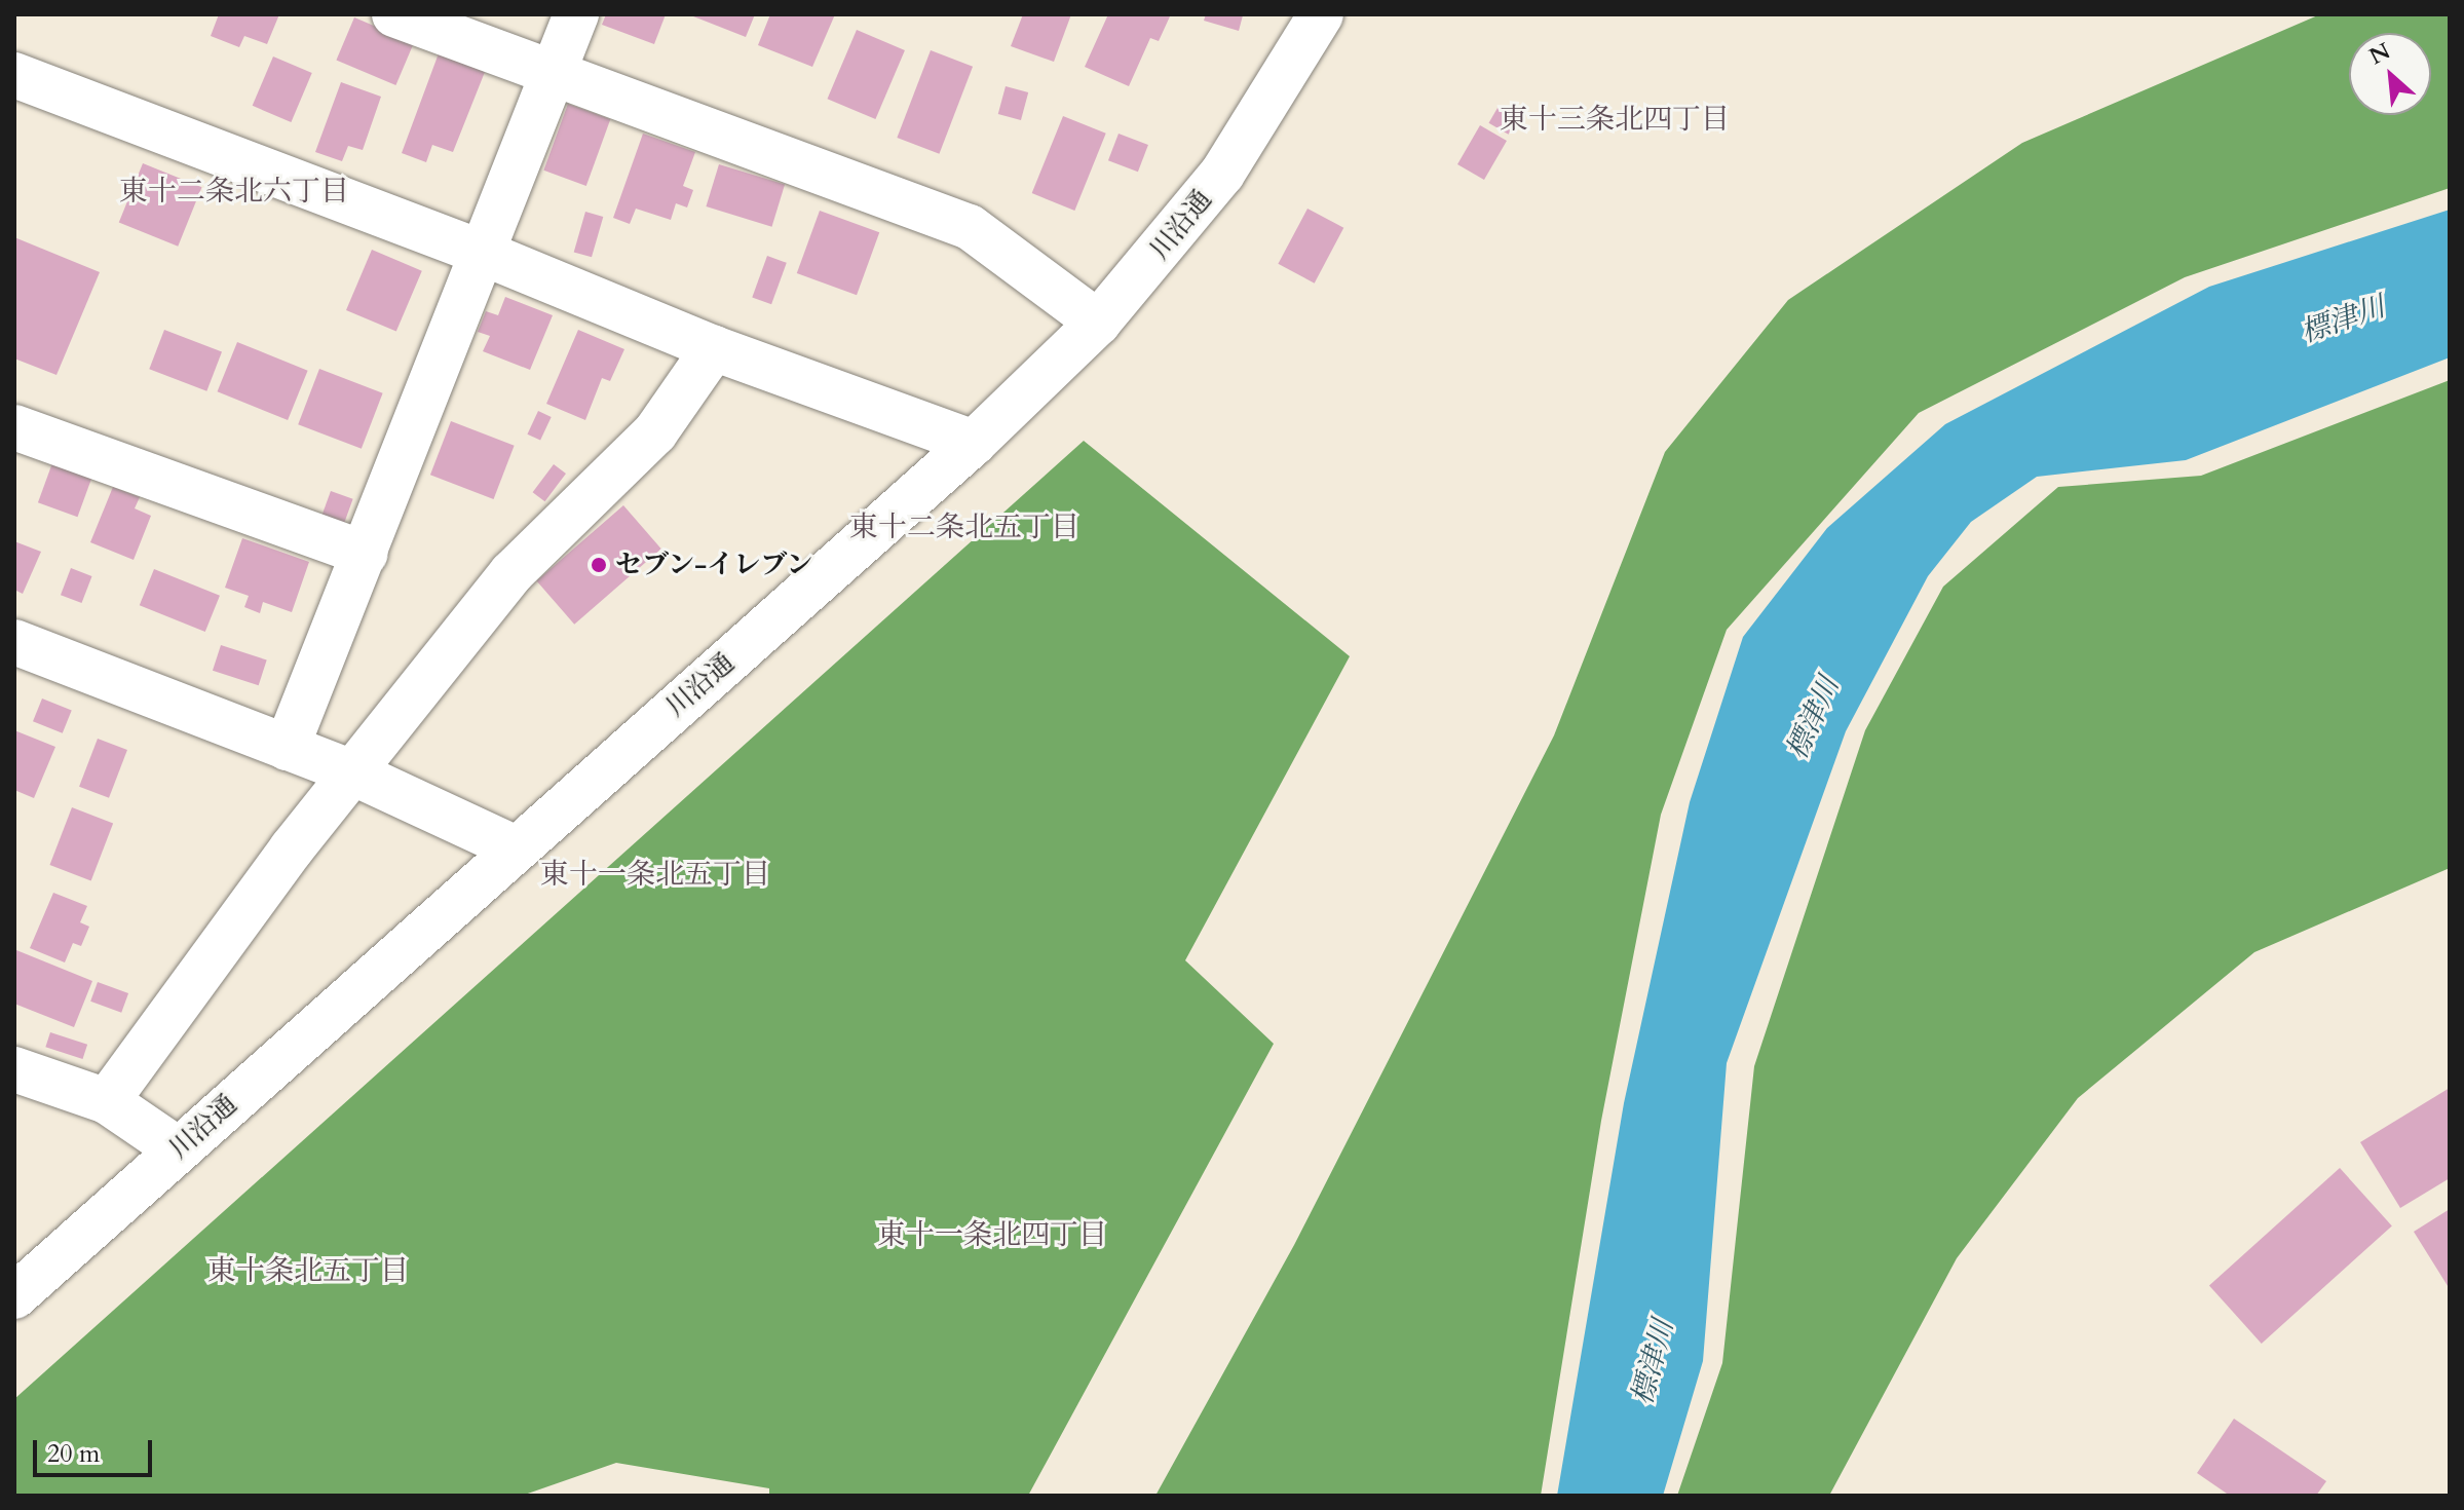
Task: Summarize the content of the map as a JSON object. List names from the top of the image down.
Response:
{
  "streets": {
    "street": ["川沿通"]
  },
  "districts": [
    "東十三条北四丁目",
    "東十二条北六丁目",
    "東十二条北五丁目",
    "東十一条北五丁目",
    "東十一条北四丁目",
    "東十条北五丁目"
  ],
  "water": ["標津川"],
  "places": ["セブン-イレブン"],
  "scale_bar": "20 m",
  "north": "top left"
}
